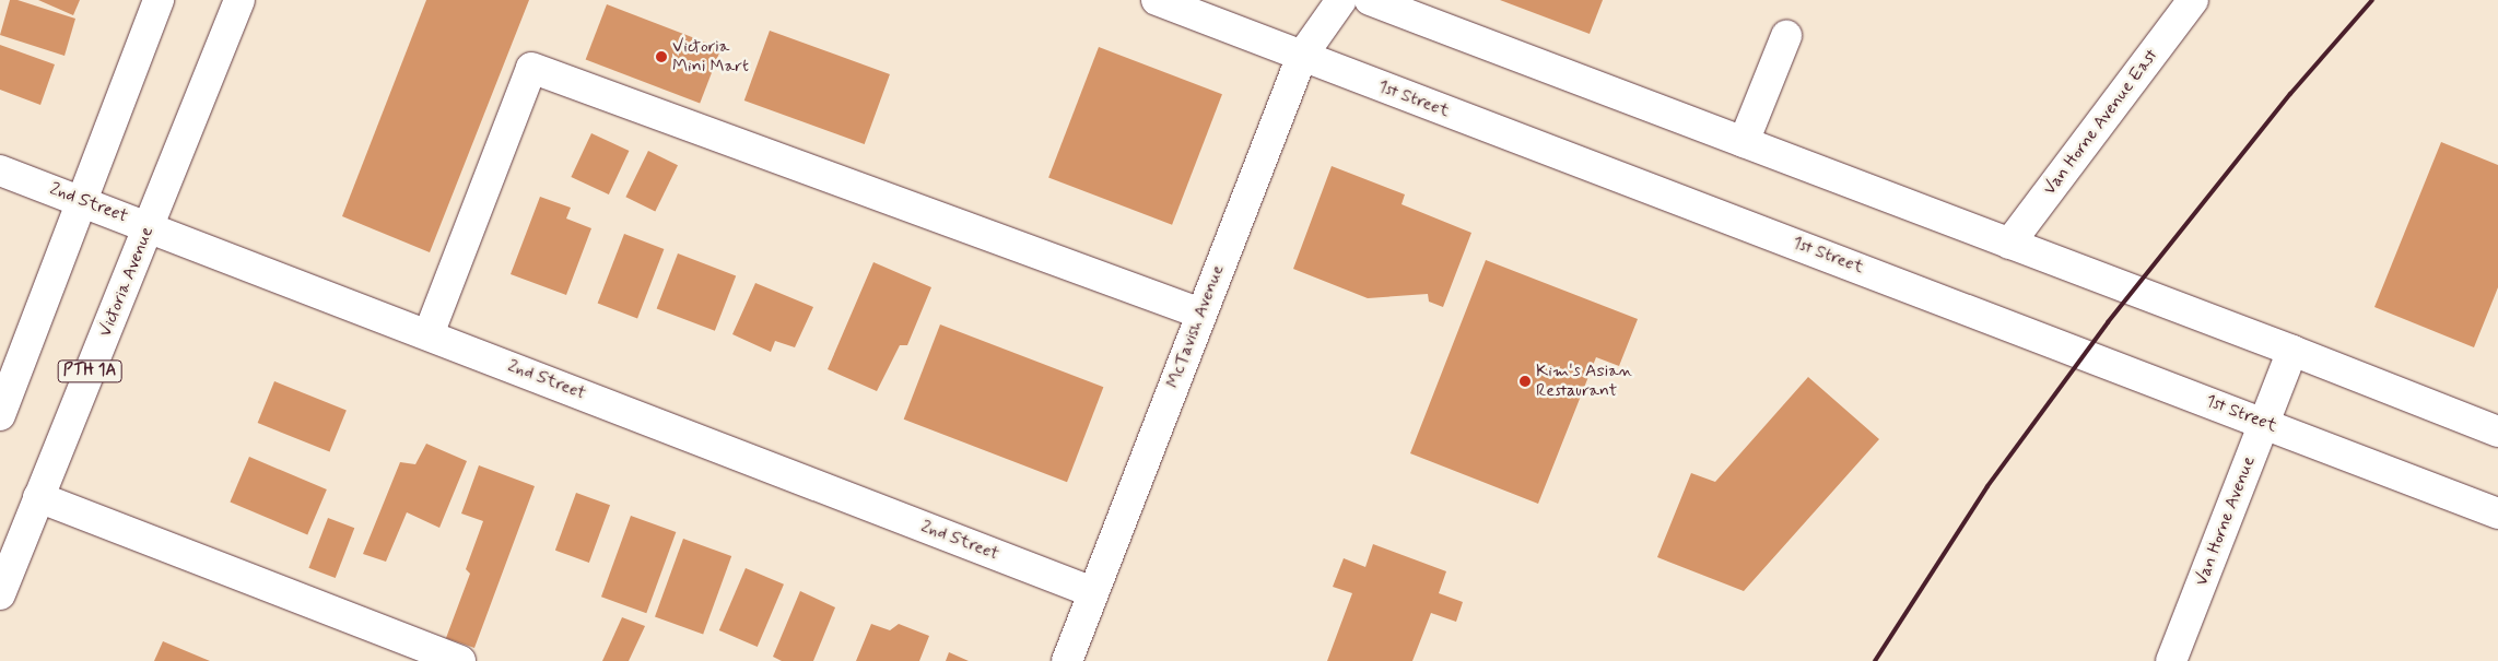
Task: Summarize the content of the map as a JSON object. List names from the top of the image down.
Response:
{
  "streets": {
    "main road": [
      "1st Street",
      "Van Horne Avenue East",
      "2nd Street",
      "Victoria Avenue",
      "McTavish Avenue",
      "PTH 1A",
      "Van Horne Avenue"
    ]
  },
  "crossings": [
    ["1st Street", "McTavish Avenue"],
    ["1st Street", "Van Horne Avenue"],
    ["2nd Street", "Victoria Avenue"],
    ["2nd Street", "McTavish Avenue"]
  ],
  "places": ["Victoria Mini Mart", "Kim's Asian Restaurant"]
}
